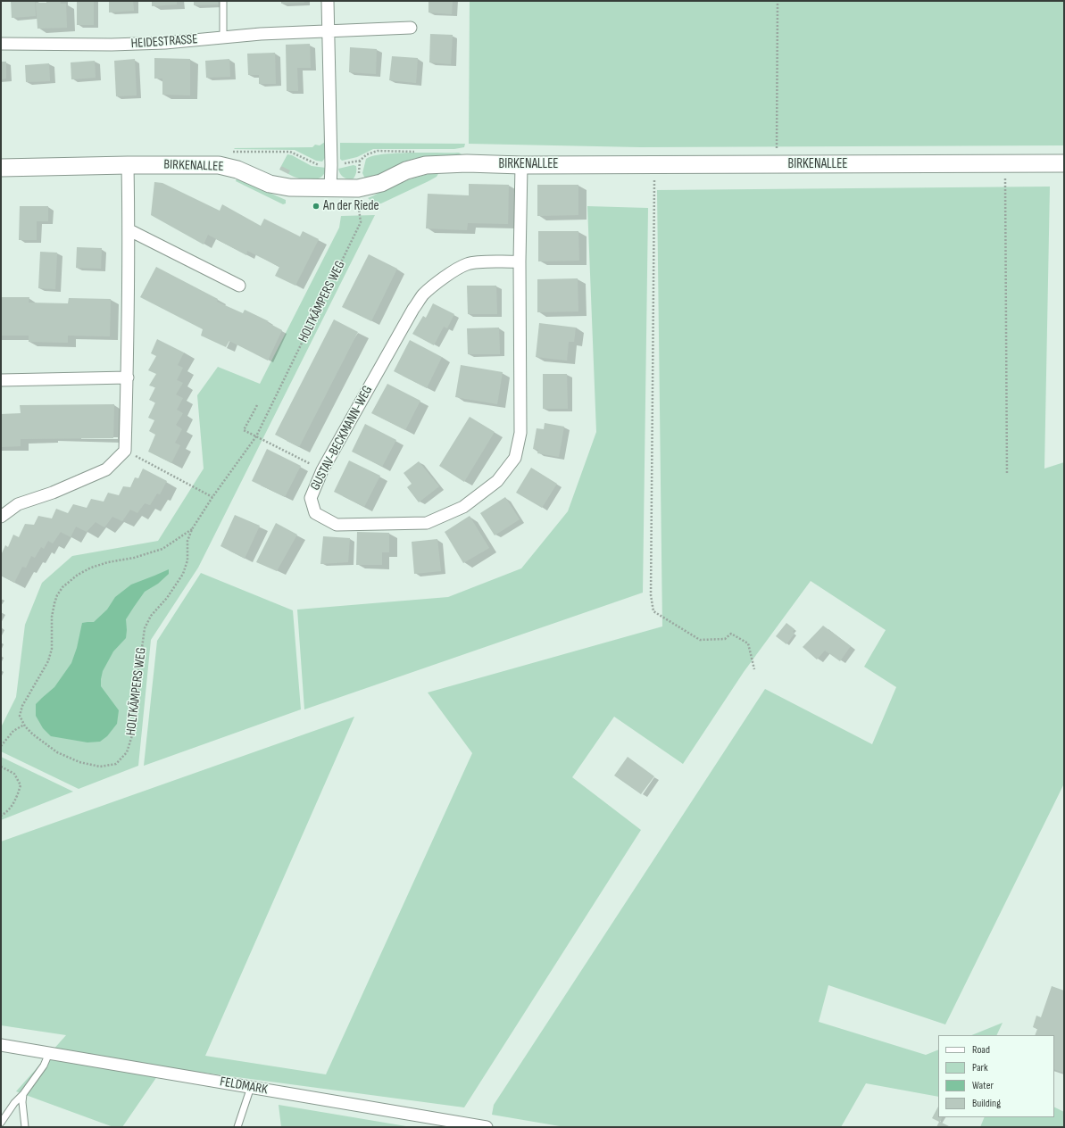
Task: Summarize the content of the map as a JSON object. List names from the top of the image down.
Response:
{
  "streets": {
    "street": [
      "HEIDESTRASSE",
      "BIRKENALLEE",
      "GUSTAV-BECKMANN-WEG",
      "FELDMARK"
    ],
    "path": ["HOLTKÄMPERS WEG"]
  },
  "crossings": [
    ["BIRKENALLEE", "HOLTKÄMPERS WEG"],
    ["BIRKENALLEE", "GUSTAV-BECKMANN-WEG"]
  ],
  "places": ["An der Riede"],
  "legend": [
    "Road",
    "Park",
    "Water",
    "Building"
  ]
}
